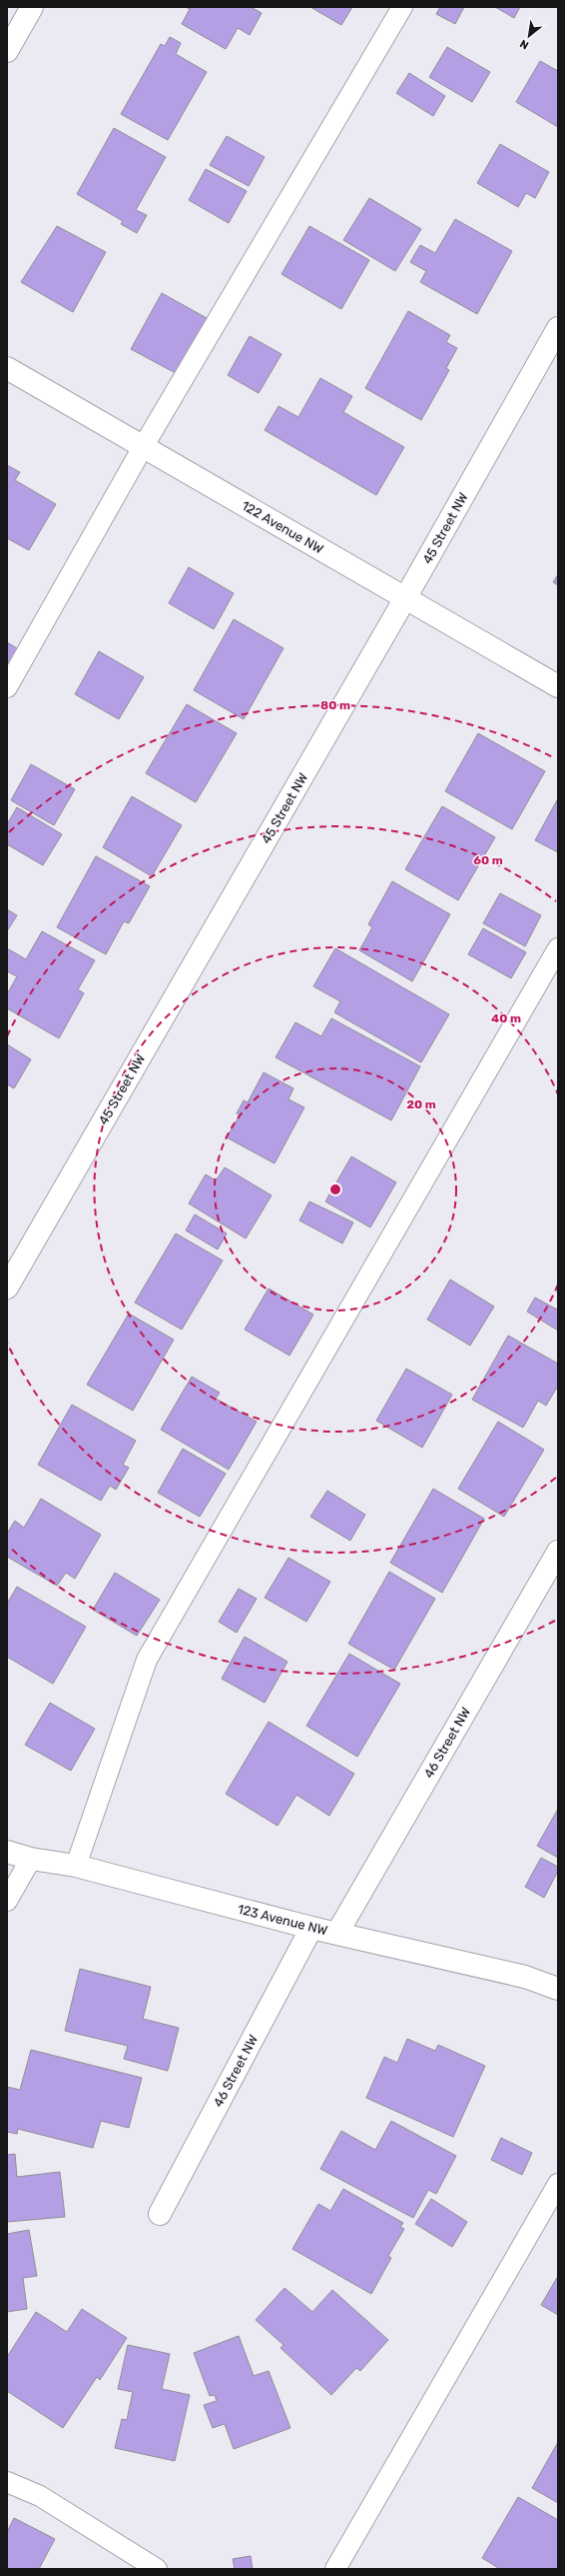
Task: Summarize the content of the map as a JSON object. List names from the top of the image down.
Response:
{
  "streets": {
    "street": [
      "122 Avenue NW",
      "45 Street NW",
      "46 Street NW",
      "123 Avenue NW"
    ]
  },
  "crossings": [
    ["122 Avenue NW", "45 Street NW"],
    ["46 Street NW", "123 Avenue NW"]
  ],
  "north": "bottom left",
  "rings": [
    "80 m",
    "60 m",
    "40 m",
    "20 m"
  ]
}
